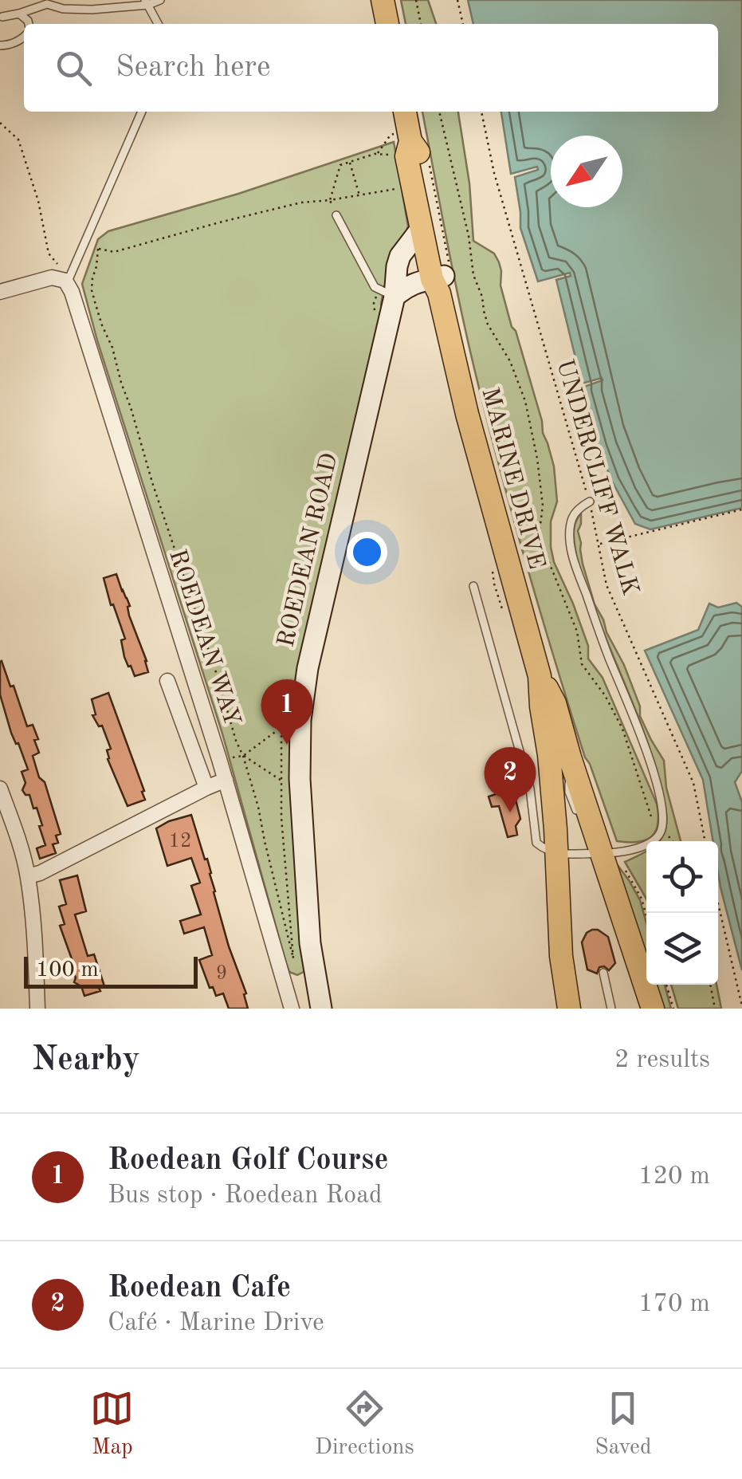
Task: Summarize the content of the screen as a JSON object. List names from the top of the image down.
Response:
{
  "streets": {
    "main road": ["MARINE DRIVE", "ROEDEAN ROAD"],
    "street": ["ROEDEAN WAY"],
    "path": ["UNDERCLIFF WALK"]
  },
  "crossings": [
    ["MARINE DRIVE", "ROEDEAN ROAD"]
  ],
  "house_numbers": ["12", "9"],
  "scale_bar": "100 m",
  "north": "bottom left",
  "page": {
    "search": "Search here",
    "pins": ["1", "2"],
    "scale": "100 m",
    "heading": ["Nearby", "2 results"],
    "list": [
      {
        "mark": "1",
        "name": "Roedean Golf Course",
        "note": "Bus stop · Roedean Road",
        "value": "120 m"
      },
      {
        "mark": "2",
        "name": "Roedean Cafe",
        "note": "Café · Marine Drive",
        "value": "170 m"
      }
    ],
    "nav": ["Map", "Directions", "Saved"]
  }
}
